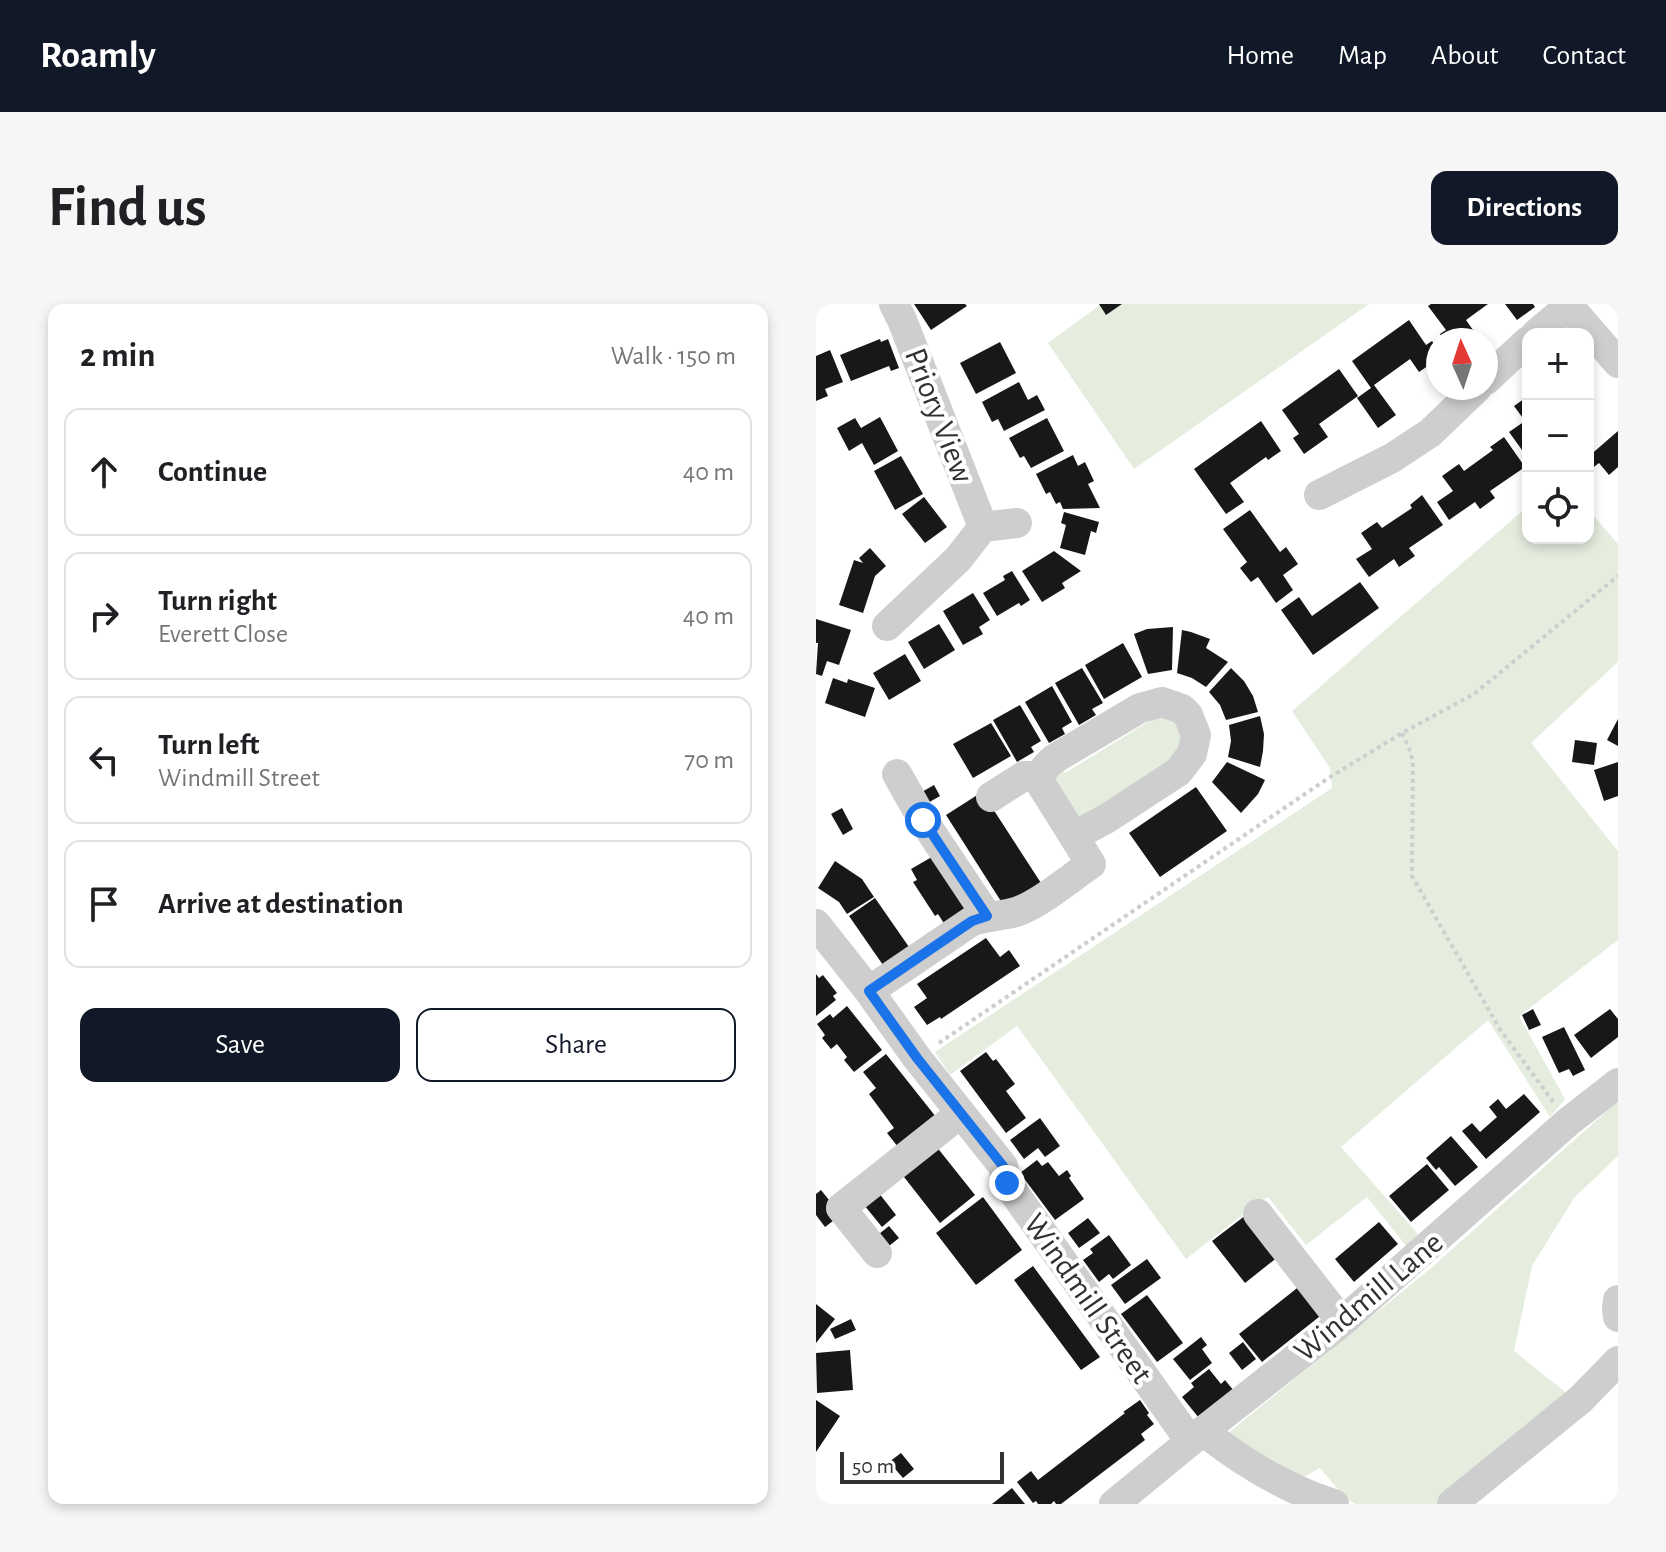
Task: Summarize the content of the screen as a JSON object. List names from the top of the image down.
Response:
{
  "streets": {
    "street": ["Priory View", "Windmill Lane", "Windmill Street"]
  },
  "crossings": [
    ["Windmill Lane", "Windmill Street"]
  ],
  "scale_bar": "50 m",
  "north": "top",
  "page": {
    "header": "Roamly",
    "nav": [
      "Home",
      "Map",
      "About",
      "Contact"
    ],
    "buttons": [
      "Directions",
      ["Save", "Share"]
    ],
    "title": "Find us",
    "heading": ["2 min", "Walk · 150 m"],
    "map_buttons": ["+", "−"],
    "list": [
      ["Continue", "40 m"],
      ["Turn right", "Everett Close", "40 m"],
      ["Turn left", "Windmill Street", "70 m"],
      "Arrive at destination"
    ],
    "scale": "50 m"
  }
}
